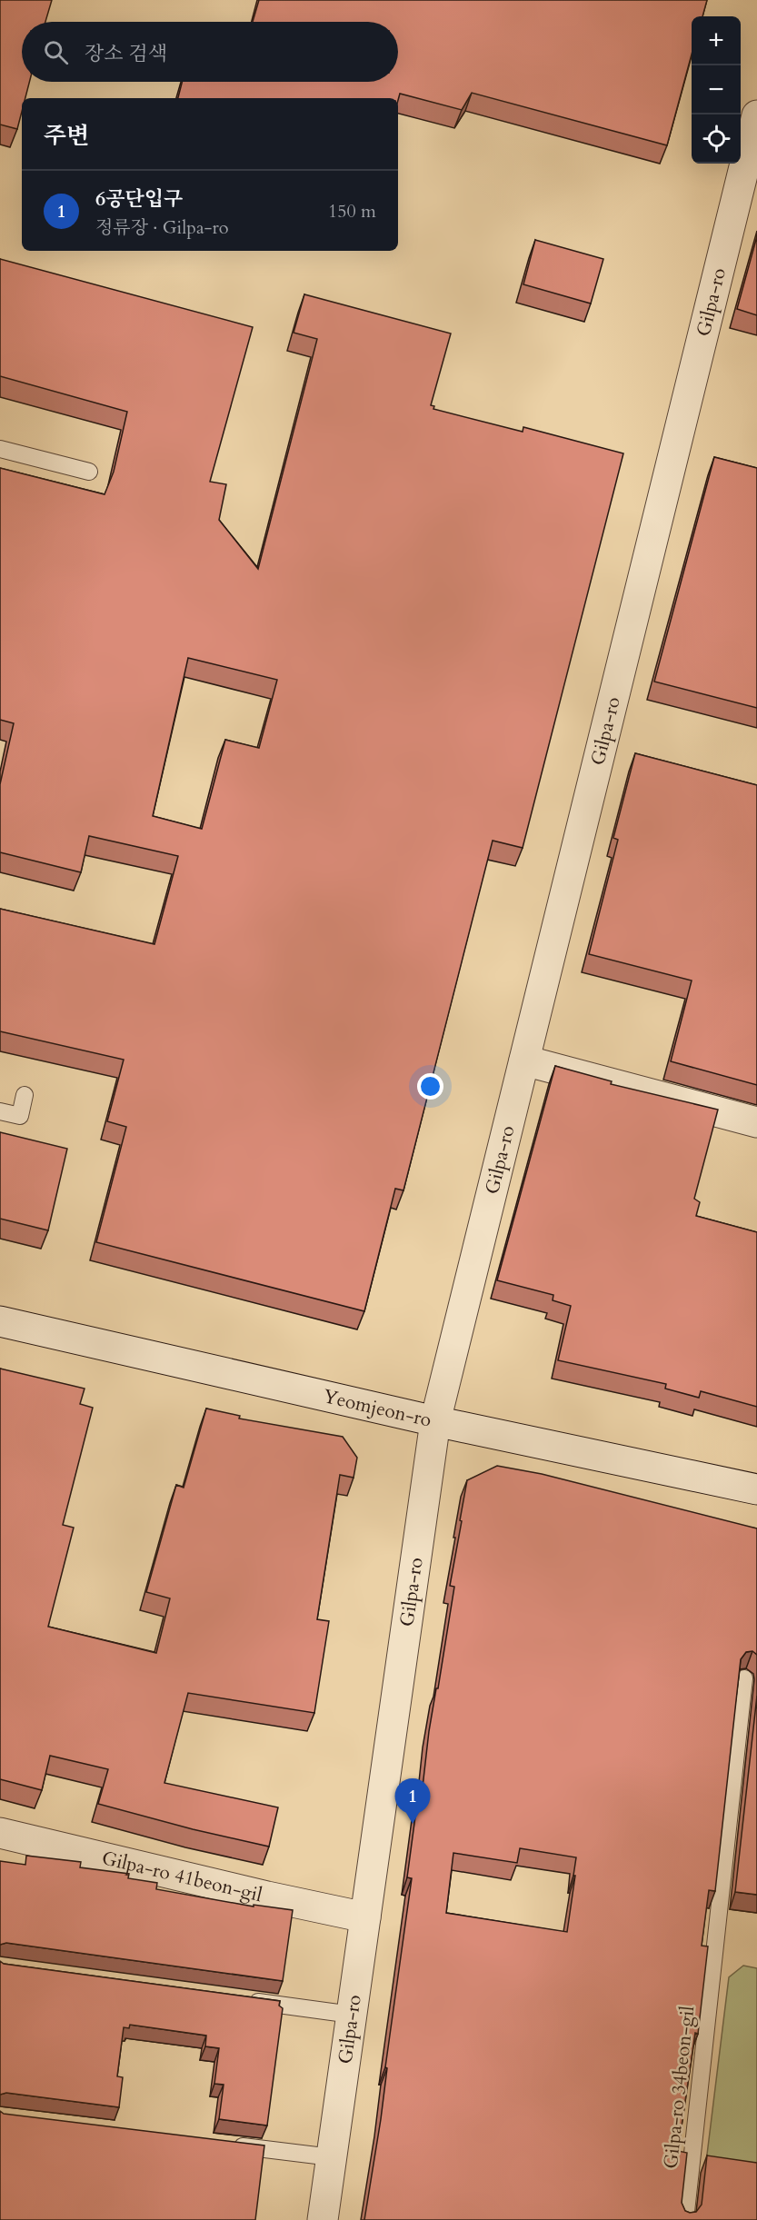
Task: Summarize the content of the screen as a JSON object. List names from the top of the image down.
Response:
{
  "streets": {
    "street": ["Gilpa-ro", "Yeomjeon-ro", "Gilpa-ro 41beon-gil"],
    "lane": ["Gilpa-ro 34beon-gil"]
  },
  "crossings": [
    ["Gilpa-ro", "Yeomjeon-ro"],
    ["Gilpa-ro", "Gilpa-ro 41beon-gil"]
  ],
  "page": {
    "map_buttons": ["+", "−"],
    "search": "장소 검색",
    "heading": "주변",
    "list": [
      {
        "mark": "1",
        "name": "6공단입구",
        "note": "정류장 · Gilpa-ro",
        "value": "150 m"
      }
    ],
    "pins": "1"
  }
}
